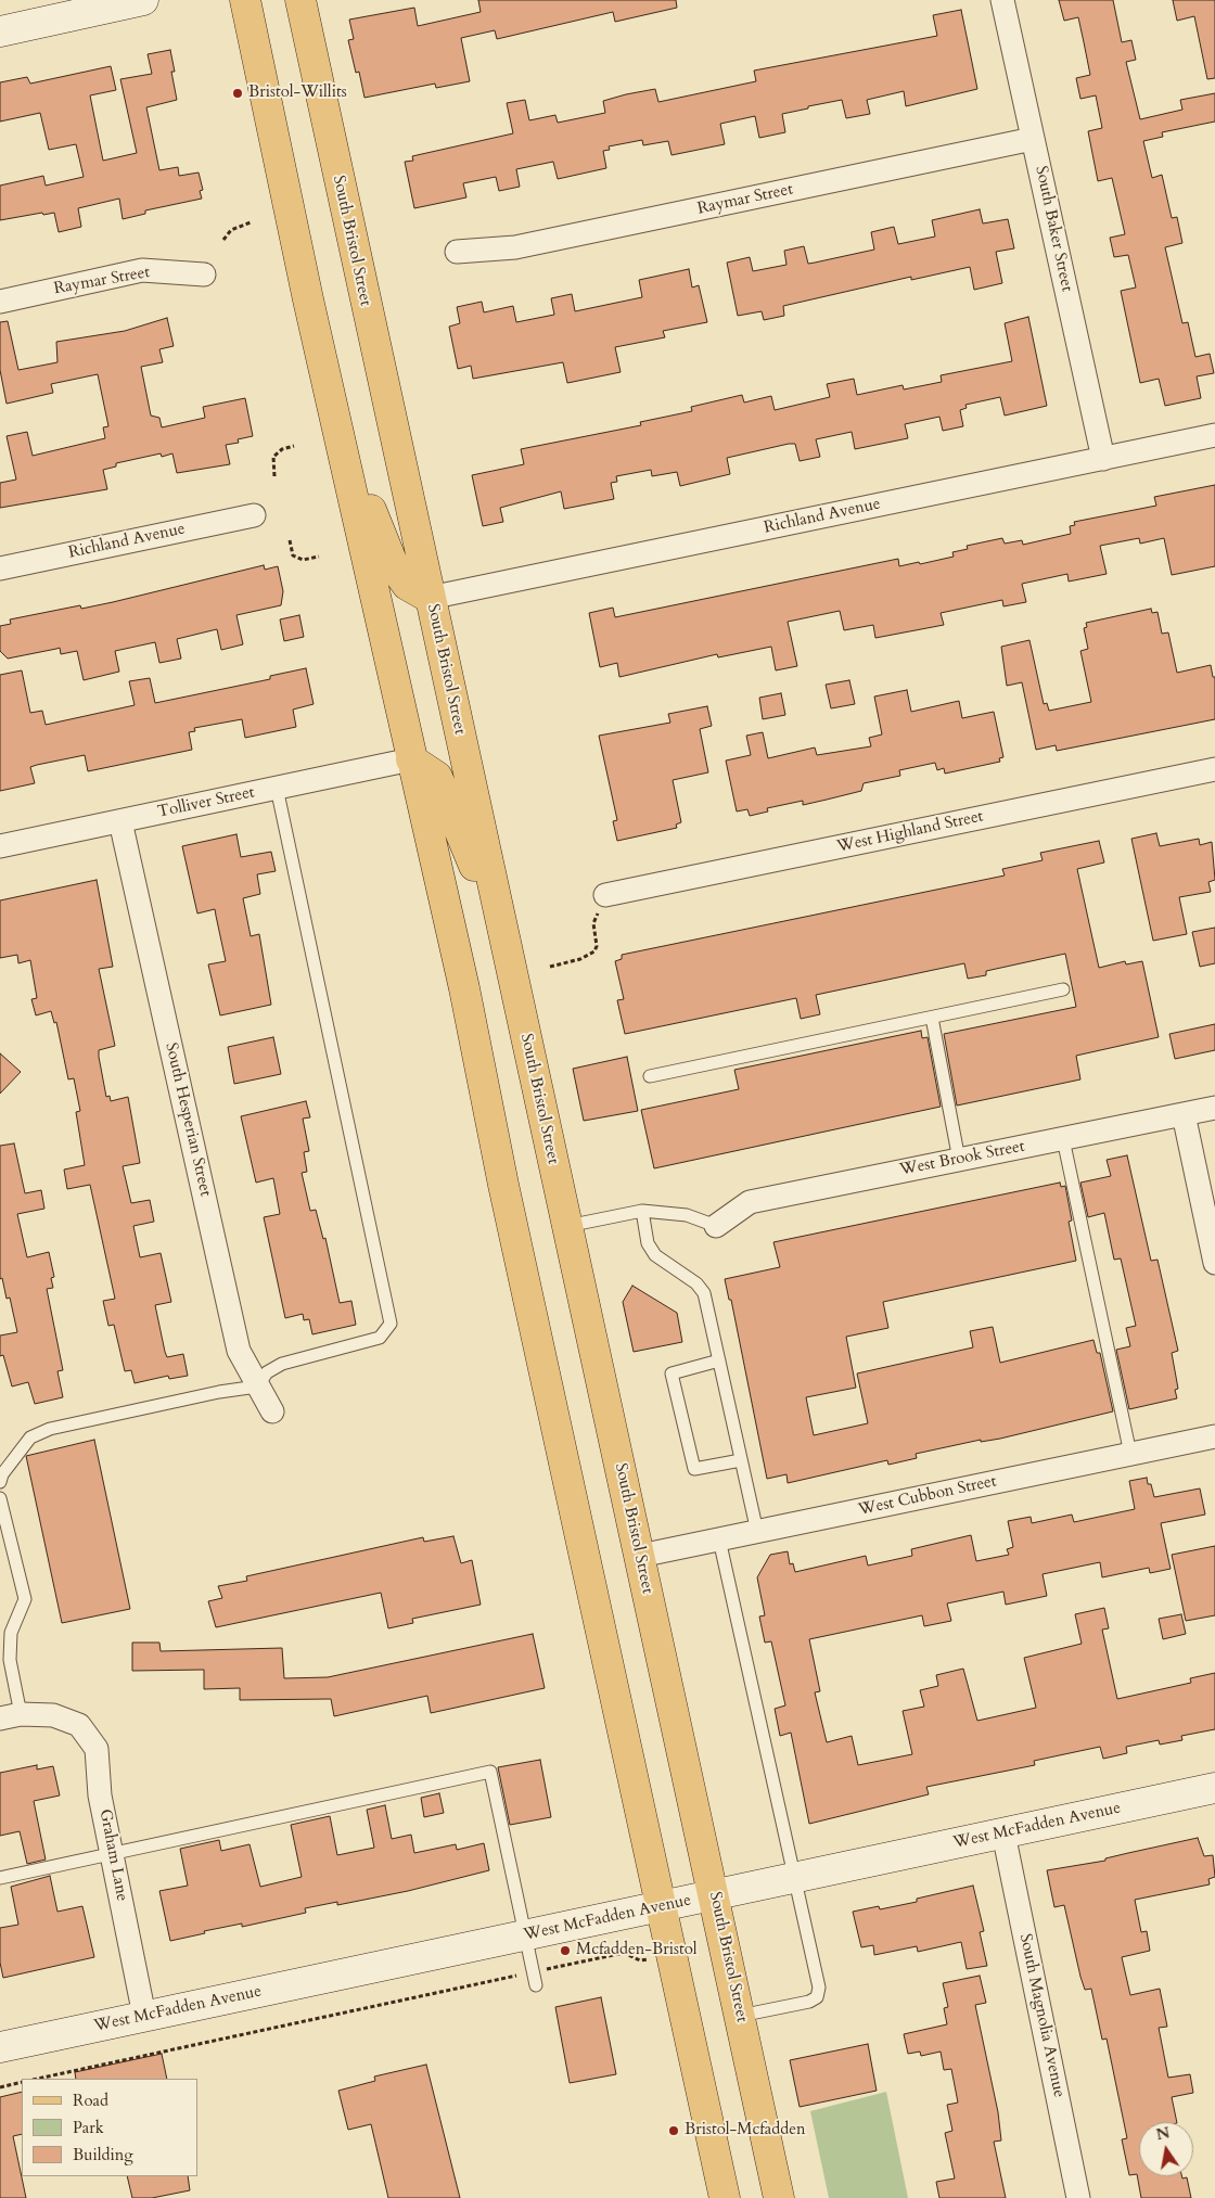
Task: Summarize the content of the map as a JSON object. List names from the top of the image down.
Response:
{
  "streets": {
    "main road": ["South Bristol Street"],
    "street": [
      "Raymar Street",
      "South Baker Street",
      "Richland Avenue",
      "Tolliver Street",
      "West Highland Street",
      "South Hesperian Street",
      "West Brook Street",
      "West Cubbon Street",
      "West McFadden Avenue",
      "Graham Lane",
      "South Magnolia Avenue"
    ]
  },
  "crossings": [
    ["Raymar Street", "South Baker Street"],
    ["South Baker Street", "Richland Avenue"],
    ["South Bristol Street", "Richland Avenue"],
    ["South Bristol Street", "West Cubbon Street"],
    ["South Bristol Street", "West McFadden Avenue"],
    ["Tolliver Street", "South Hesperian Street"],
    ["West McFadden Avenue", "Graham Lane"],
    ["West McFadden Avenue", "South Magnolia Avenue"]
  ],
  "places": ["Bristol-Willits", "Mcfadden-Bristol", "Bristol-Mcfadden"],
  "legend": ["Road", "Park", "Building"],
  "north": "top"
}
